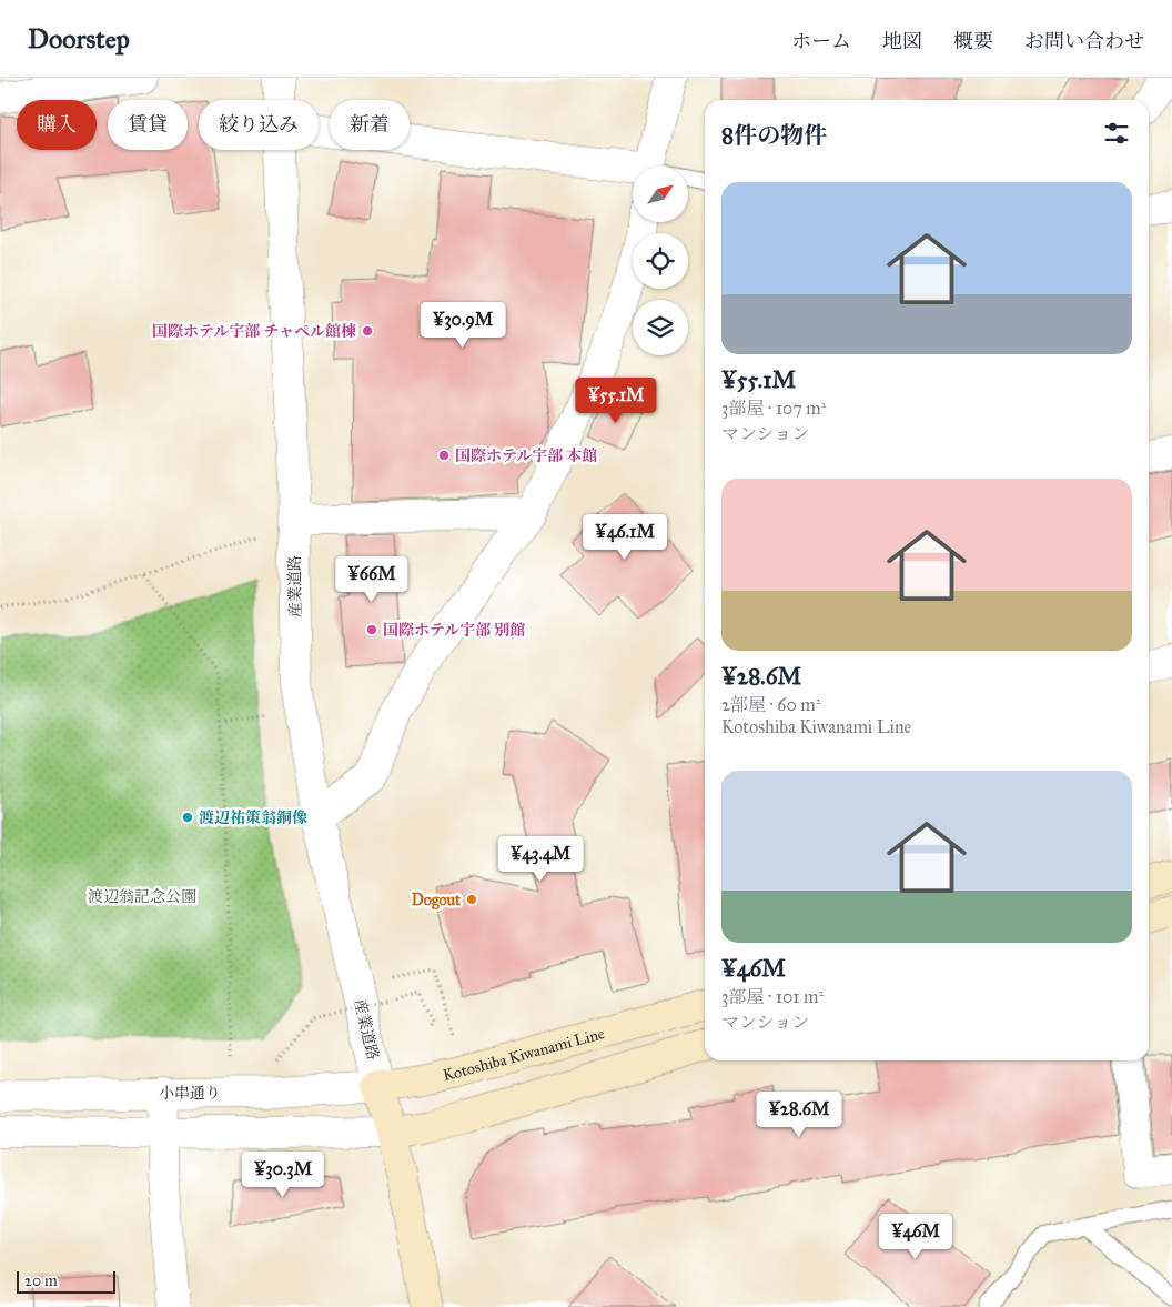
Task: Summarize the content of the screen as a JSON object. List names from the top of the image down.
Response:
{
  "streets": {
    "main road": ["Kotoshiba Kiwanami Line"],
    "street": ["産業道路", "小串通り"]
  },
  "crossings": [
    ["産業道路", "Kotoshiba Kiwanami Line"],
    ["産業道路", "小串通り"],
    ["Kotoshiba Kiwanami Line", "小串通り"]
  ],
  "parks": ["渡辺翁記念公園"],
  "places": [
    "国際ホテル宇部 チャペル館棟",
    "国際ホテル宇部 本館",
    "国際ホテル宇部 別館",
    "渡辺祐策翁銅像",
    "Dogout"
  ],
  "scale_bar": "20 m",
  "north": "top right",
  "page": {
    "header": "Doorstep",
    "nav": [
      "ホーム",
      "地図",
      "概要",
      "お問い合わせ"
    ],
    "chip": [
      "購入",
      "賃貸",
      "絞り込み",
      "新着"
    ],
    "heading": "8件の物件",
    "list": [
      {
        "name": "¥55.1M",
        "note": "3部屋 · 107 m² · マンション"
      },
      {
        "name": "¥28.6M",
        "note": "2部屋 · 60 m² · Kotoshiba Kiwanami Line"
      },
      {
        "name": "¥46M",
        "note": "3部屋 · 101 m² · マンション"
      }
    ],
    "price": [
      "¥30.9M",
      "¥55.1M",
      "¥46.1M",
      "¥66M",
      "¥43.4M",
      "¥28.6M",
      "¥30.3M",
      "¥46M"
    ],
    "scale": "20 m"
  }
}
